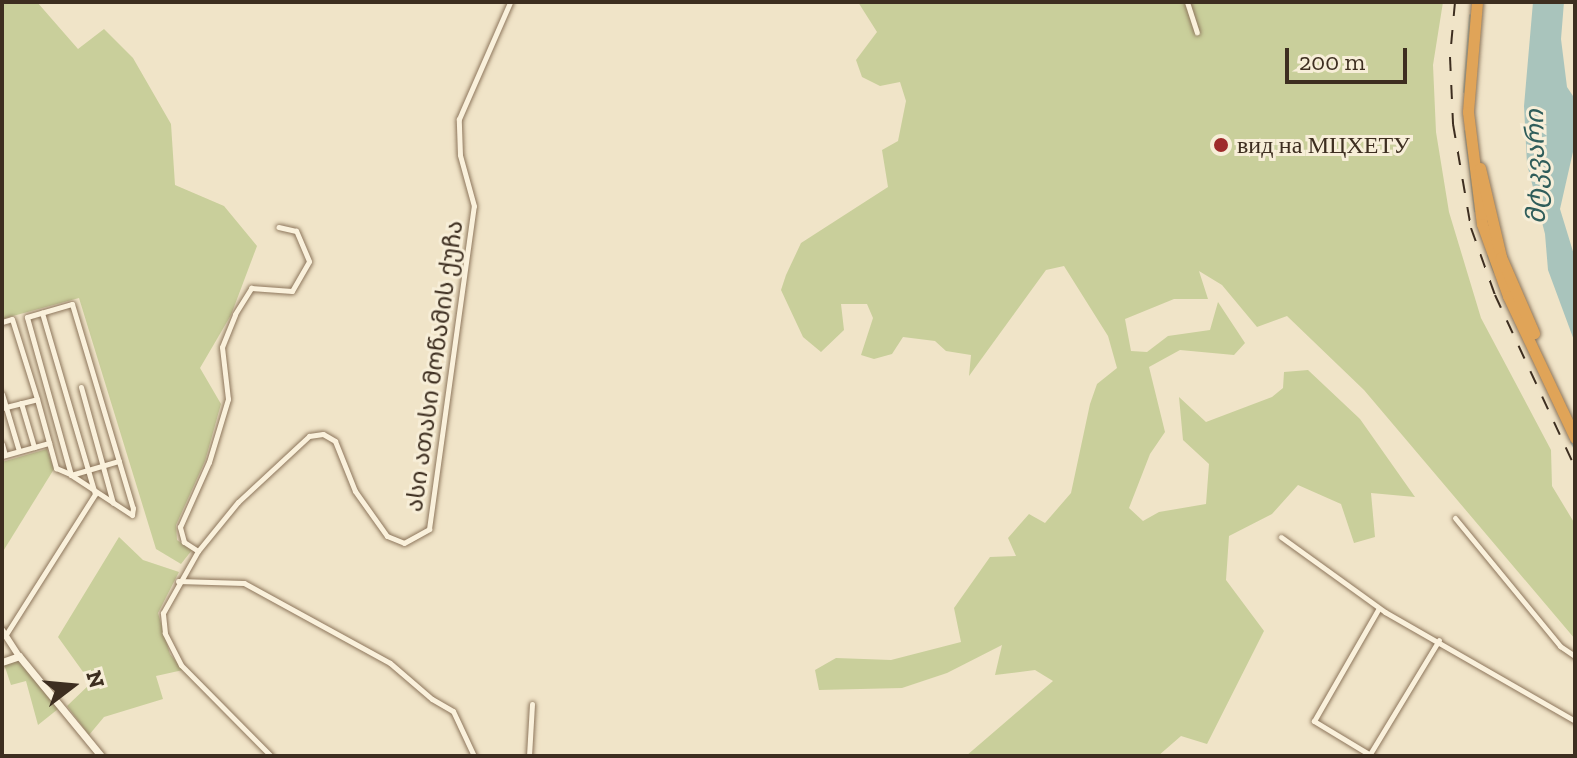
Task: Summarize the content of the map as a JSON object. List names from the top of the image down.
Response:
{
  "streets": {
    "street": ["ასი ათასი მოწამის ქუჩა"]
  },
  "water": ["მტკვარი"],
  "places": ["вид на МЦХЕТУ"],
  "scale_bar": "200 m",
  "north": "right"
}
